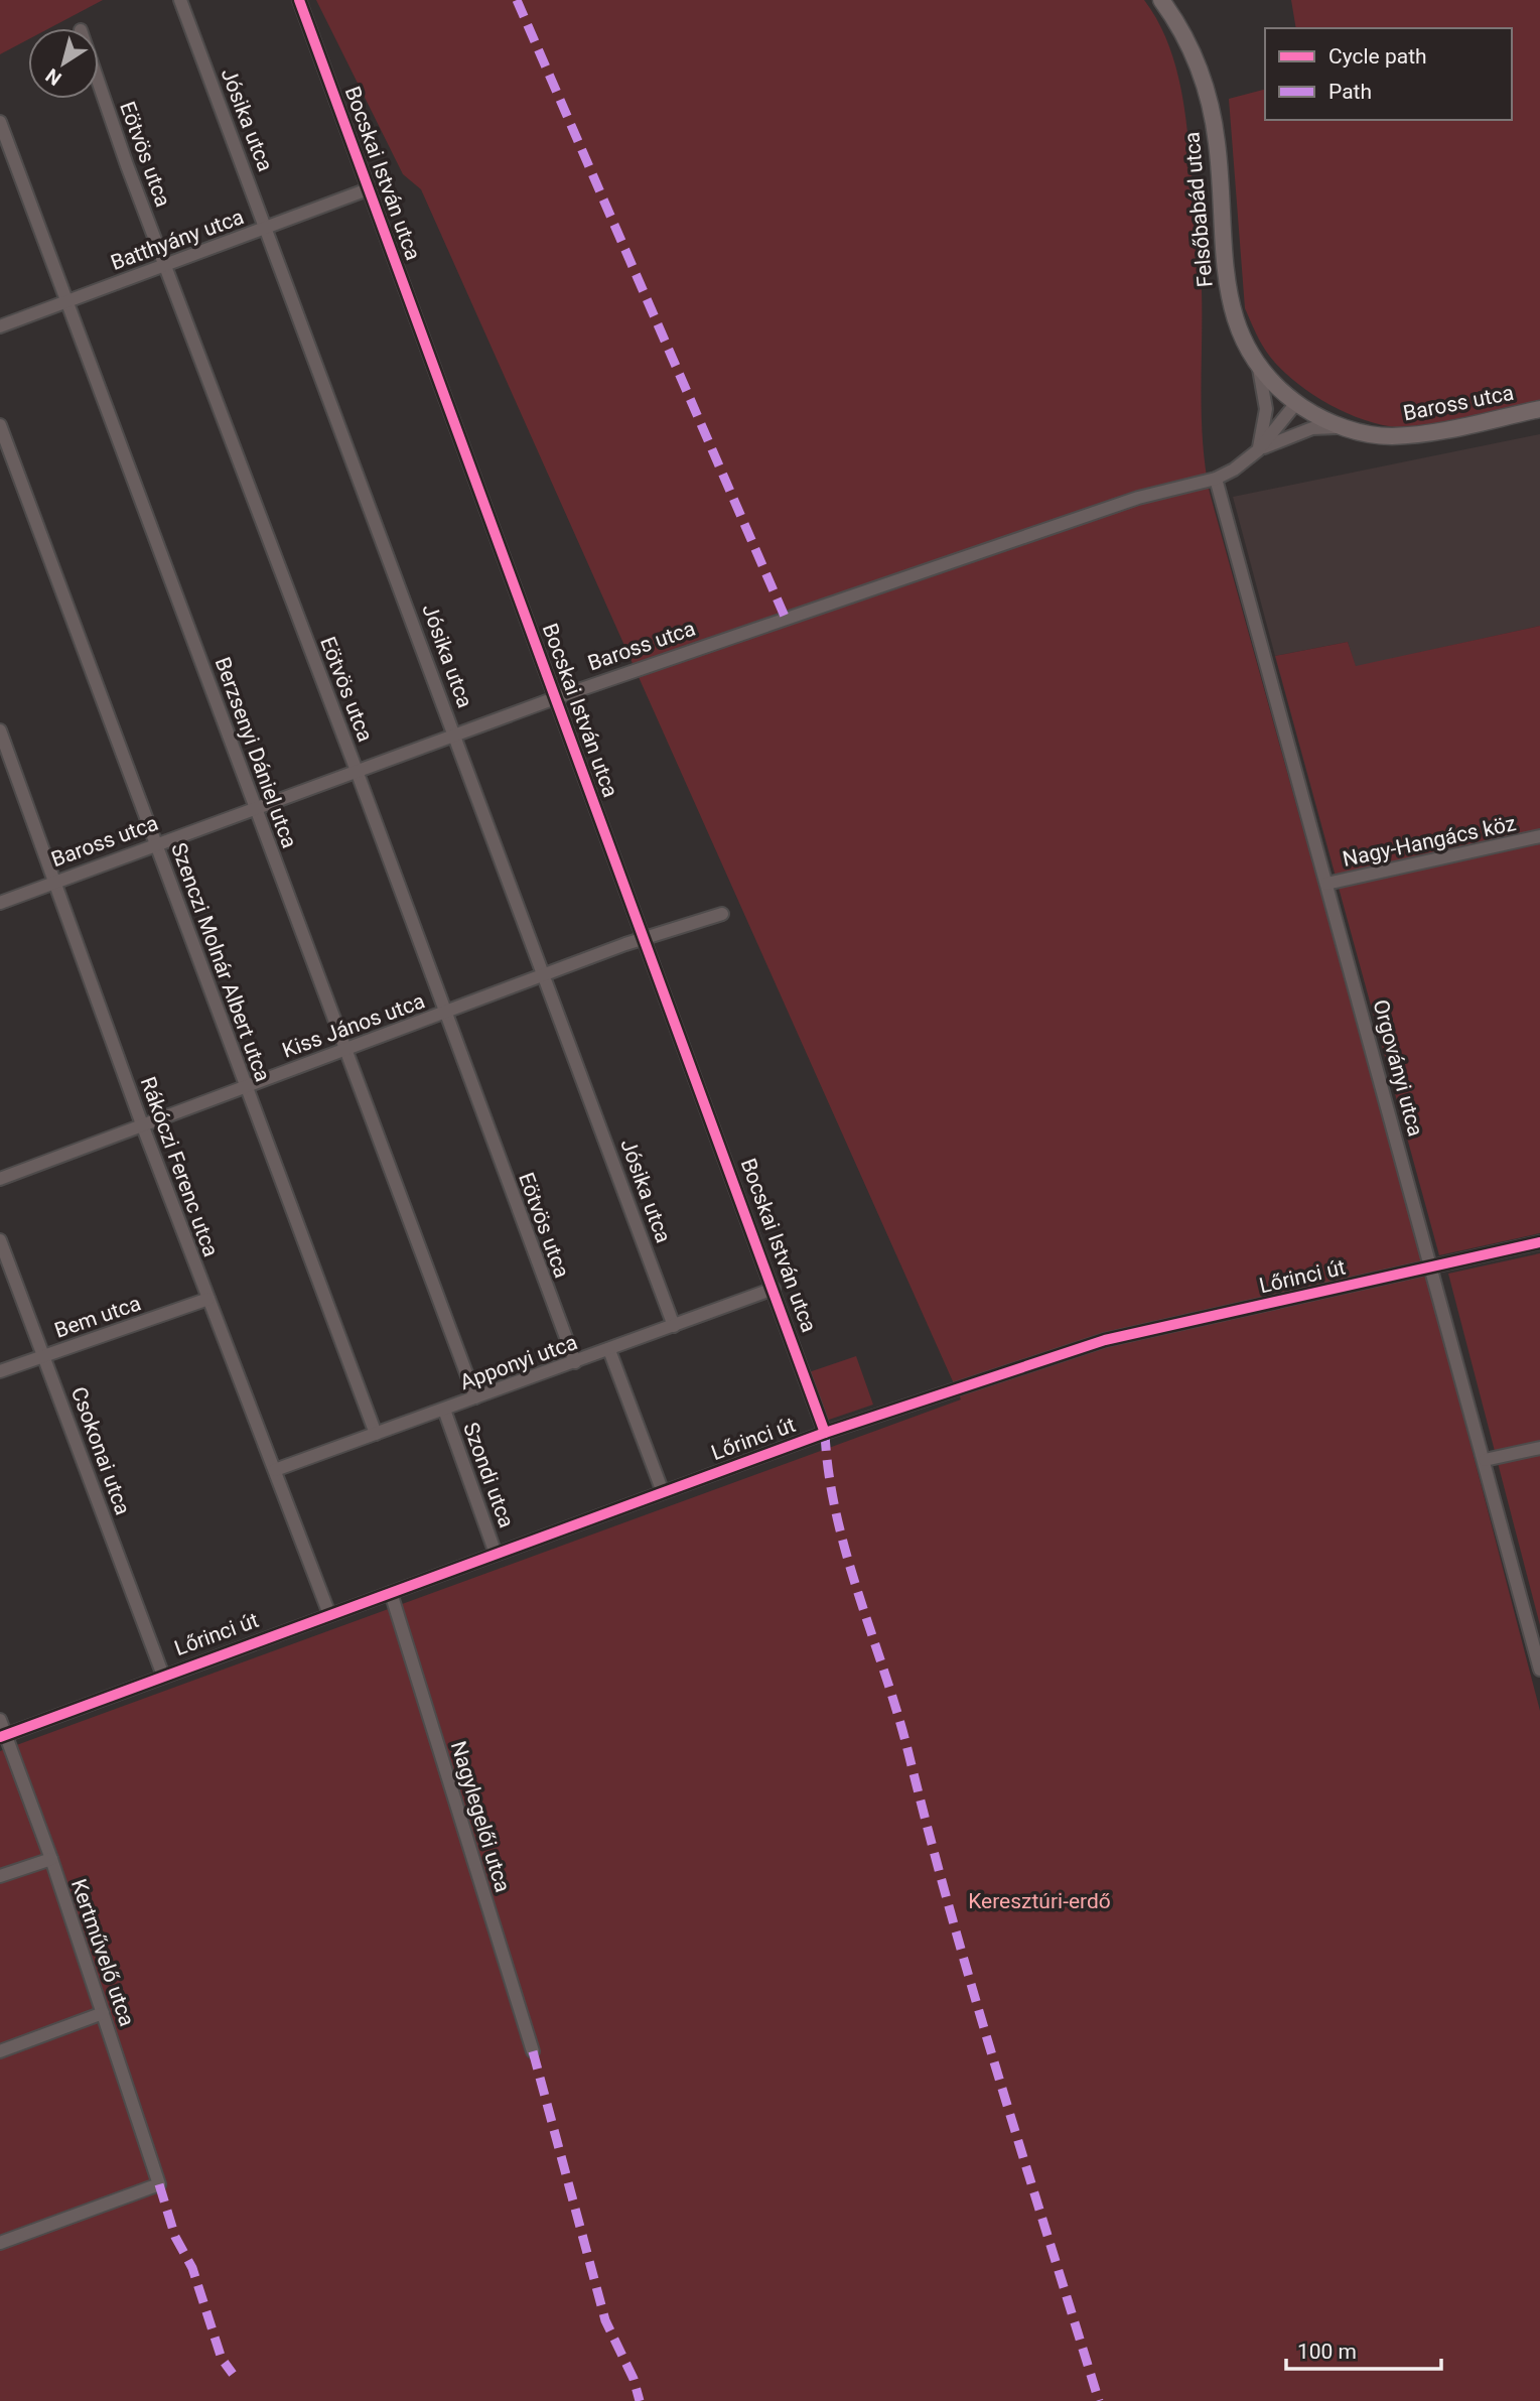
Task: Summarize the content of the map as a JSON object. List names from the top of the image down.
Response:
{
  "streets": {
    "main road": ["Felsőbabád utca", "Baross utca"],
    "street": [
      "Jósika utca",
      "Eötvös utca",
      "Bocskai István utca",
      "Batthyány utca",
      "Berzsenyi Dániel utca",
      "Nagy-Hangács köz",
      "Szenczi Molnár Albert utca",
      "Kiss János utca",
      "Orgoványi utca",
      "Rákóczi Ferenc utca",
      "Lőrinci út",
      "Bem utca",
      "Apponyi utca",
      "Csokonai utca",
      "Szondi utca",
      "Nagylegelői utca",
      "Kertművelő utca"
    ]
  },
  "crossings": [
    ["Jósika utca", "Batthyány utca"],
    ["Jósika utca", "Baross utca"],
    ["Jósika utca", "Kiss János utca"],
    ["Jósika utca", "Apponyi utca"],
    ["Eötvös utca", "Batthyány utca"],
    ["Eötvös utca", "Baross utca"],
    ["Eötvös utca", "Kiss János utca"],
    ["Eötvös utca", "Apponyi utca"],
    ["Bocskai István utca", "Batthyány utca"],
    ["Bocskai István utca", "Baross utca"],
    ["Bocskai István utca", "Kiss János utca"],
    ["Bocskai István utca", "Lőrinci út"],
    ["Bocskai István utca", "Apponyi utca"],
    ["Felsőbabád utca", "Baross utca"],
    ["Batthyány utca", "Berzsenyi Dániel utca"],
    ["Baross utca", "Berzsenyi Dániel utca"],
    ["Baross utca", "Szenczi Molnár Albert utca"],
    ["Baross utca", "Orgoványi utca"],
    ["Baross utca", "Rákóczi Ferenc utca"],
    ["Berzsenyi Dániel utca", "Kiss János utca"],
    ["Berzsenyi Dániel utca", "Apponyi utca"],
    ["Nagy-Hangács köz", "Orgoványi utca"],
    ["Szenczi Molnár Albert utca", "Kiss János utca"],
    ["Szenczi Molnár Albert utca", "Apponyi utca"],
    ["Kiss János utca", "Rákóczi Ferenc utca"],
    ["Orgoványi utca", "Lőrinci út"],
    ["Rákóczi Ferenc utca", "Lőrinci út"],
    ["Rákóczi Ferenc utca", "Bem utca"],
    ["Rákóczi Ferenc utca", "Apponyi utca"],
    ["Lőrinci út", "Csokonai utca"],
    ["Lőrinci út", "Szondi utca"],
    ["Lőrinci út", "Nagylegelői utca"],
    ["Lőrinci út", "Kertművelő utca"],
    ["Bem utca", "Csokonai utca"],
    ["Apponyi utca", "Szondi utca"]
  ],
  "parks": ["Keresztúri-erdő"],
  "legend": ["Cycle path", "Path"],
  "scale_bar": "100 m",
  "north": "bottom left"
}
